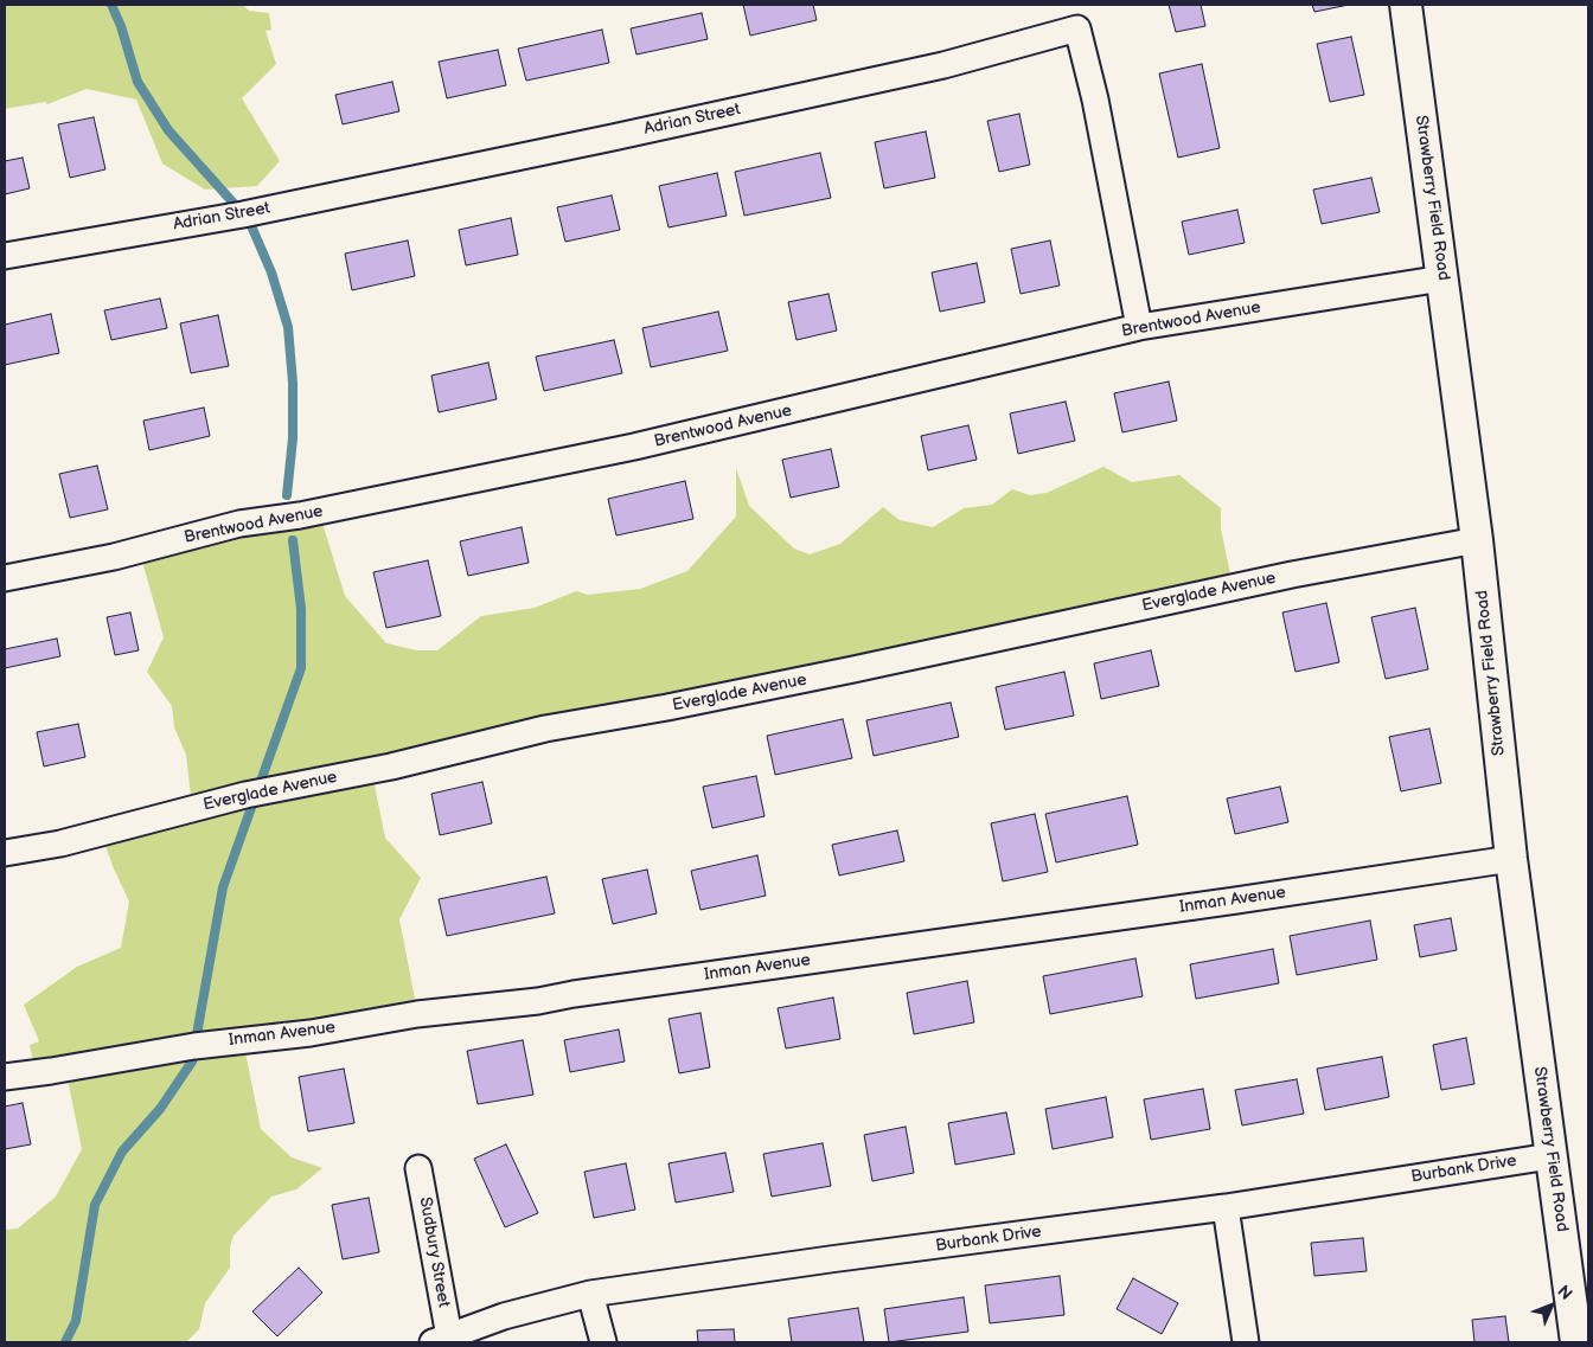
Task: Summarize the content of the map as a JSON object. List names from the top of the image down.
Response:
{
  "streets": {
    "street": [
      "Adrian Street",
      "Strawberry Field Road",
      "Brentwood Avenue",
      "Everglade Avenue",
      "Inman Avenue",
      "Burbank Drive",
      "Sudbury Street"
    ]
  },
  "crossings": [
    ["Adrian Street", "Brentwood Avenue"],
    ["Strawberry Field Road", "Brentwood Avenue"],
    ["Strawberry Field Road", "Everglade Avenue"],
    ["Strawberry Field Road", "Inman Avenue"],
    ["Strawberry Field Road", "Burbank Drive"],
    ["Burbank Drive", "Sudbury Street"]
  ],
  "north": "top right"
}
